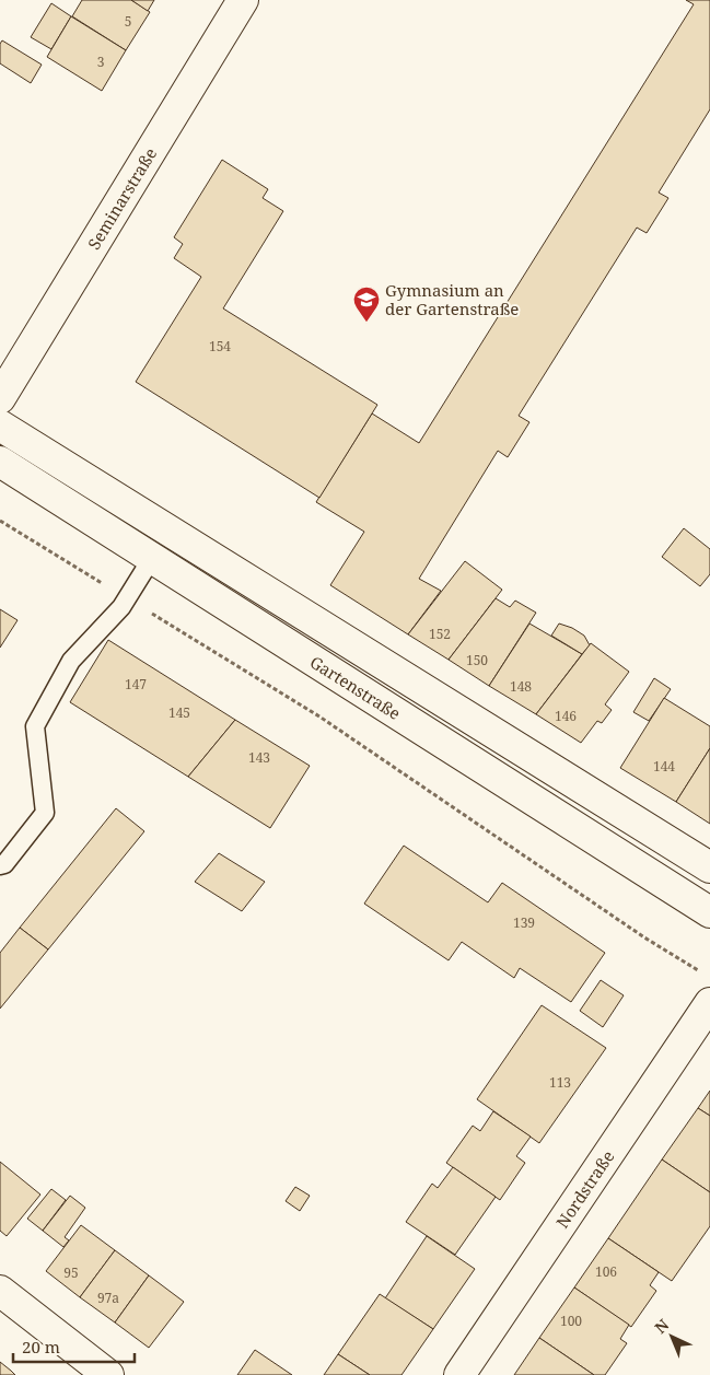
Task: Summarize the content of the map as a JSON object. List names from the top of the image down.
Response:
{
  "streets": {
    "main road": ["Seminarstraße", "Gartenstraße", "Nordstraße"]
  },
  "places": {
    "school or university": ["Gymnasium an der Gartenstraße"]
  },
  "house_numbers": [
    "5",
    "3",
    "154",
    "152",
    "150",
    "147",
    "148",
    "145",
    "146",
    "143",
    "144",
    "139",
    "113",
    "106",
    "95",
    "97a",
    "100"
  ],
  "scale_bar": "20 m",
  "north": "top left"
}
